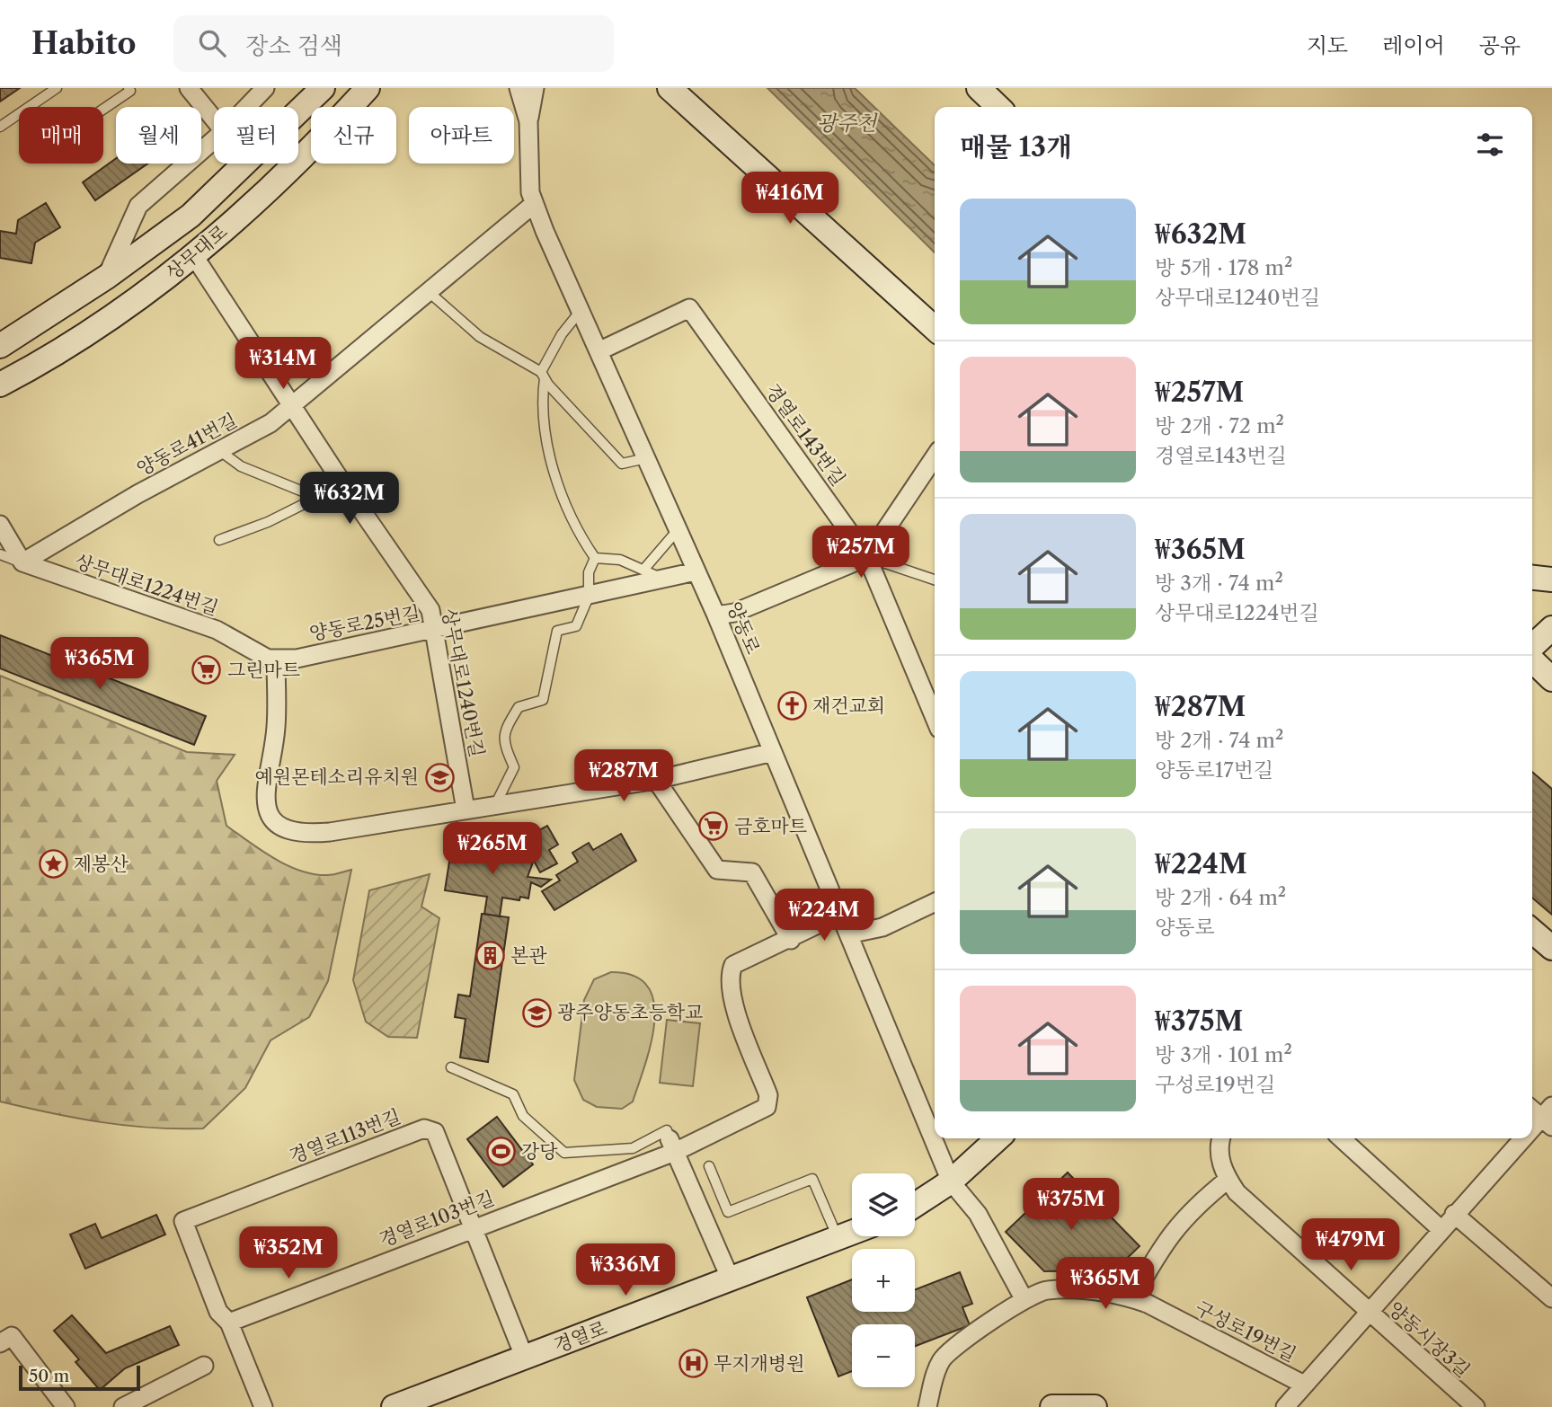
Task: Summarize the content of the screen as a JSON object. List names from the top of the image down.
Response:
{
  "streets": {
    "street": [
      "상무대로",
      "경열로143번길",
      "양동로41번길",
      "상무대로1224번길",
      "양동로25번길",
      "양동로",
      "상무대로1240번길",
      "경열로113번길",
      "경열로103번길",
      "구성로19번길",
      "경열로",
      "양동시장3길"
    ]
  },
  "crossings": [
    ["상무대로", "상무대로1240번길"],
    ["경열로143번길", "양동로"],
    ["양동로41번길", "상무대로1224번길"],
    ["양동로41번길", "양동로"],
    ["양동로41번길", "상무대로1240번길"],
    ["상무대로1224번길", "양동로25번길"],
    ["양동로25번길", "양동로"],
    ["양동로25번길", "상무대로1240번길"],
    ["경열로113번길", "경열로103번길"],
    ["경열로113번길", "경열로"]
  ],
  "water": ["광주천"],
  "places": {
    "supermarket": ["그린마트", "금호마트"],
    "church": ["재건교회"],
    "school or university": ["예원몬테소리유치원", "광주양동초등학교"],
    "place": ["제봉산"],
    "building": ["본관"],
    "sports": ["강당"],
    "hospital": ["무지개병원"]
  },
  "scale_bar": "50 m",
  "page": {
    "header": "Habito",
    "search": "장소 검색",
    "nav": ["지도", "레이어", "공유"],
    "chip": [
      "매매",
      "월세",
      "필터",
      "신규",
      "아파트"
    ],
    "heading": "매물 13개",
    "price": [
      "₩416M",
      "₩314M",
      "₩632M",
      "₩257M",
      "₩365M",
      "₩287M",
      "₩265M",
      "₩224M",
      "₩375M",
      "₩479M",
      "₩352M",
      "₩336M",
      "₩365M"
    ],
    "list": [
      {
        "name": "₩632M",
        "note": "방 5개 · 178 m² · 상무대로1240번길"
      },
      {
        "name": "₩257M",
        "note": "방 2개 · 72 m² · 경열로143번길"
      },
      {
        "name": "₩365M",
        "note": "방 3개 · 74 m² · 상무대로1224번길"
      },
      {
        "name": "₩287M",
        "note": "방 2개 · 74 m² · 양동로17번길"
      },
      {
        "name": "₩224M",
        "note": "방 2개 · 64 m² · 양동로"
      },
      {
        "name": "₩375M",
        "note": "방 3개 · 101 m² · 구성로19번길"
      }
    ],
    "map_buttons": ["+", "−"],
    "scale": "50 m"
  }
}
